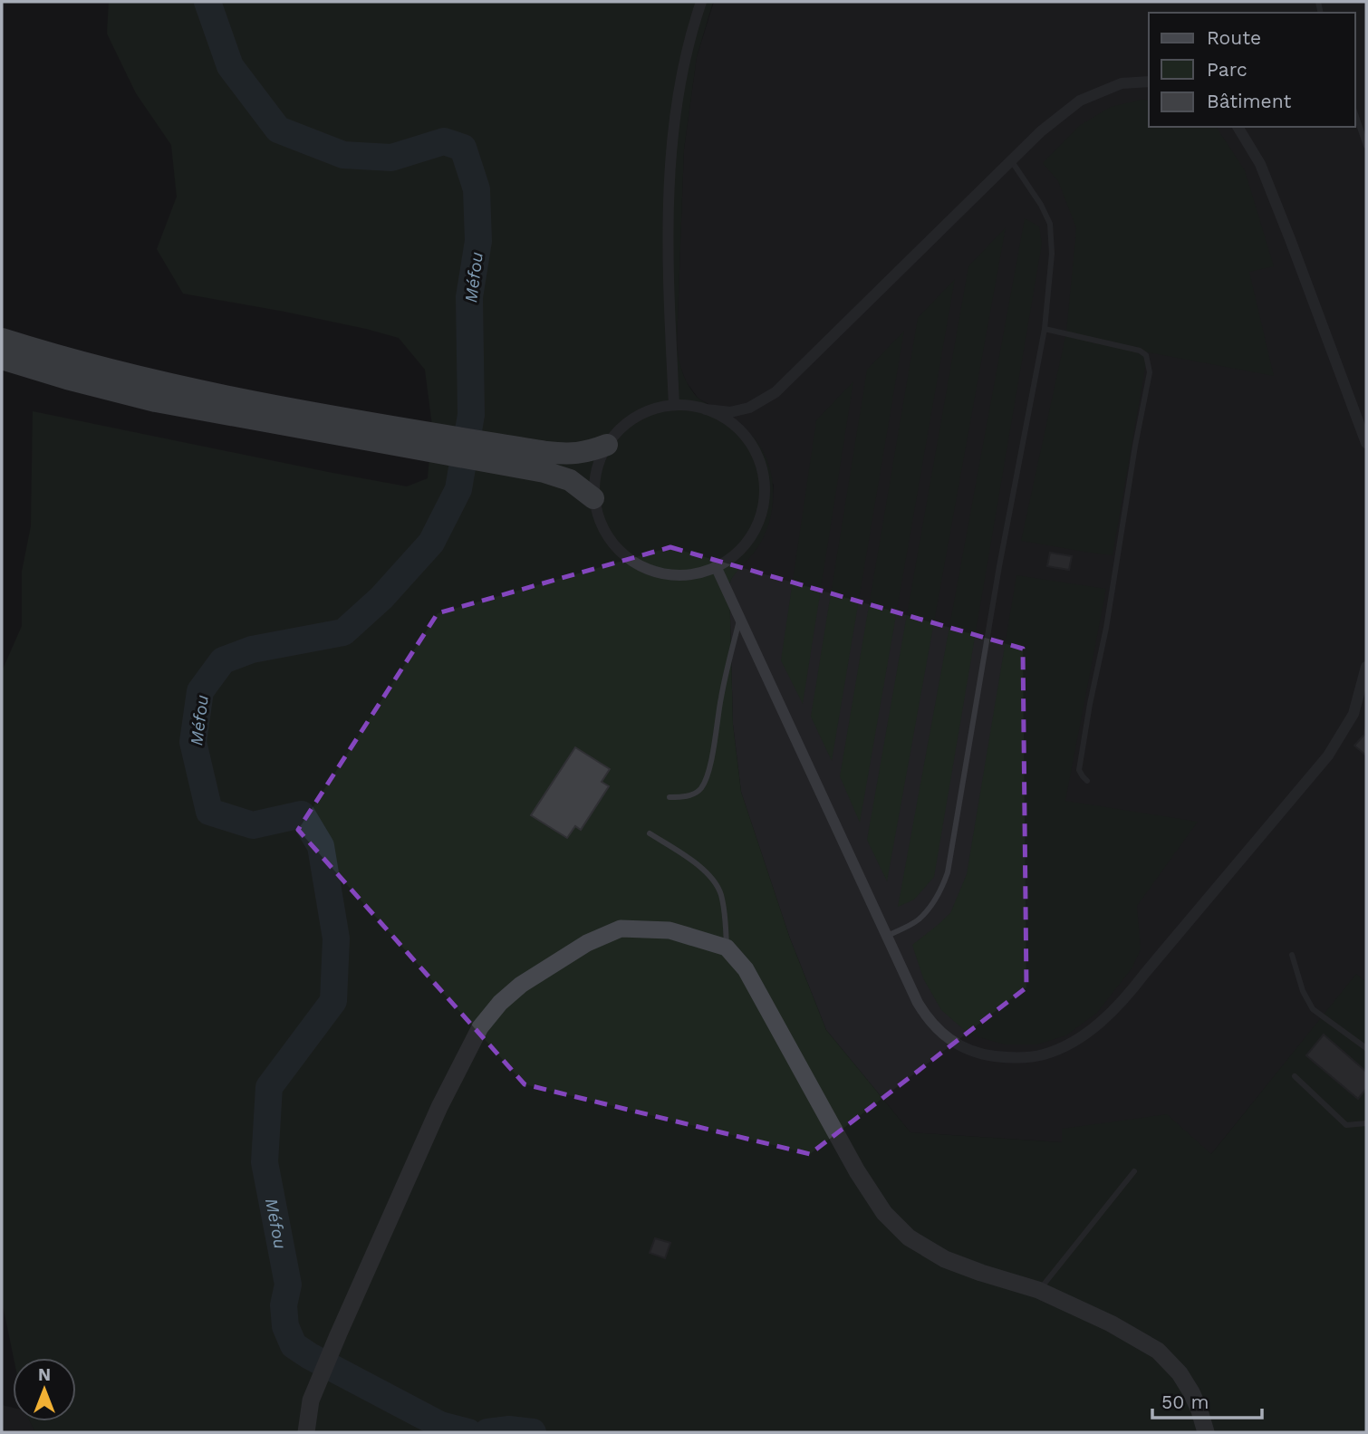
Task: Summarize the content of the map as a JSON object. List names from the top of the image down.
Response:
{
  "water": ["Méfou"],
  "legend": ["Route", "Parc", "Bâtiment"],
  "scale_bar": "50 m",
  "north": "top"
}
